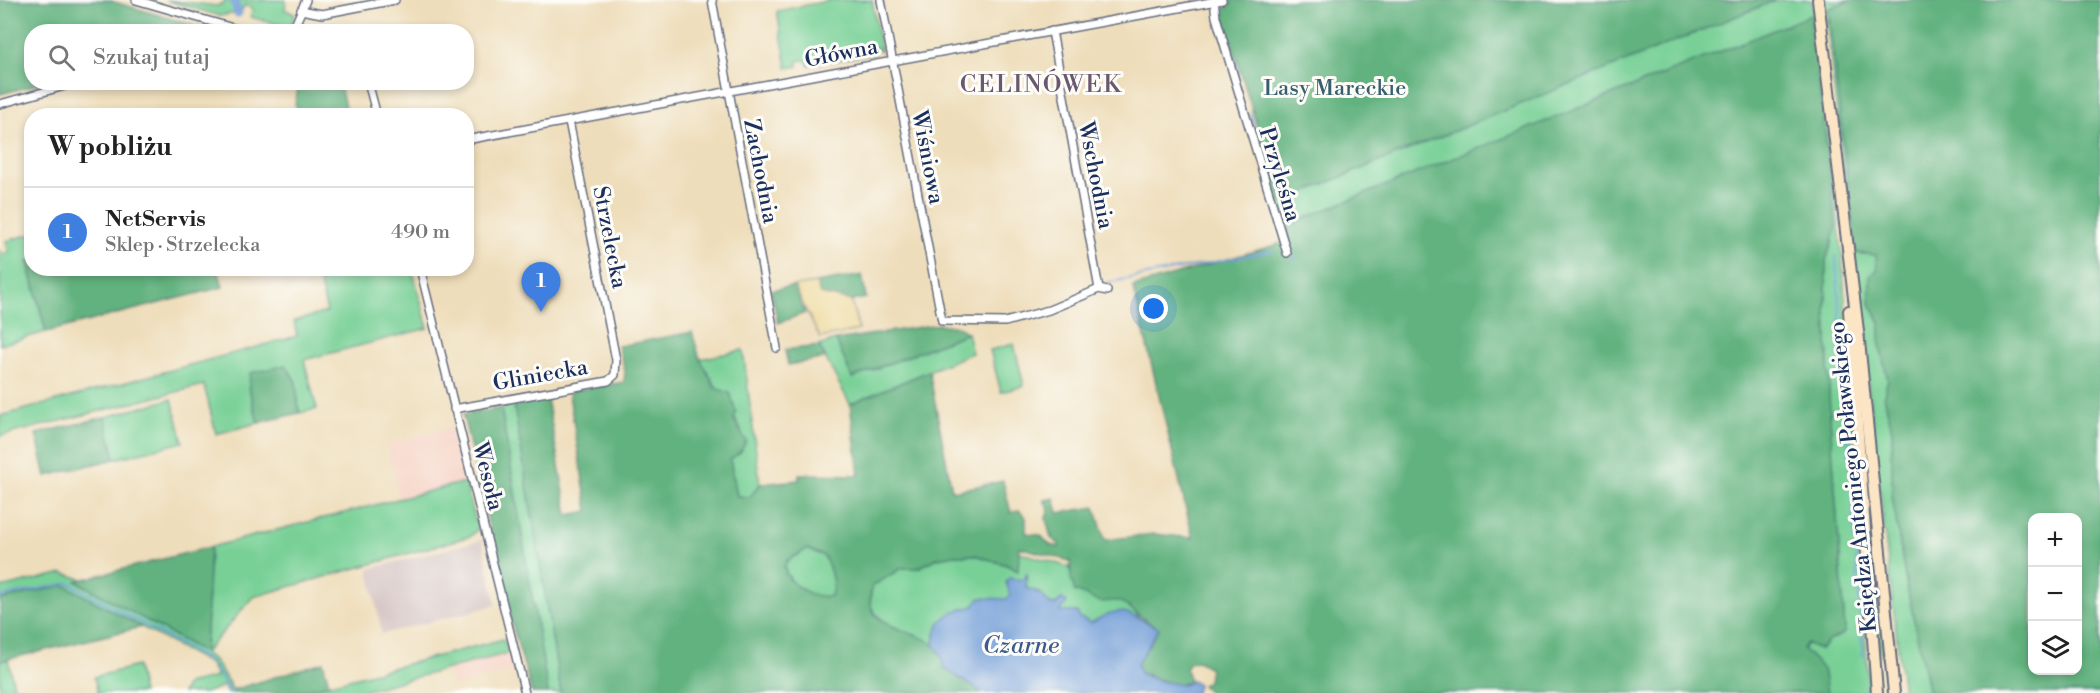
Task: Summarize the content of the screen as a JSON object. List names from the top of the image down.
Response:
{
  "streets": {
    "main road": ["Księdza Antoniego Poławskiego"],
    "street": [
      "Główna",
      "Wiśniowa",
      "Zachodnia",
      "Przyleśna",
      "Wschodnia",
      "Strzelecka",
      "Gliniecka",
      "Wesoła"
    ]
  },
  "crossings": [
    ["Główna", "Wiśniowa"],
    ["Główna", "Zachodnia"],
    ["Główna", "Przyleśna"],
    ["Główna", "Wschodnia"],
    ["Główna", "Strzelecka"],
    ["Wiśniowa", "Wschodnia"],
    ["Strzelecka", "Gliniecka"],
    ["Gliniecka", "Wesoła"]
  ],
  "districts": ["CELINÓWEK"],
  "water": ["Czarne"],
  "parks": ["Lasy Mareckie"],
  "page": {
    "search": "Szukaj tutaj",
    "heading": "W pobliżu",
    "list": [
      {
        "mark": "1",
        "name": "NetServis",
        "note": "Sklep · Strzelecka",
        "value": "490 m"
      }
    ],
    "pins": "1",
    "map_buttons": ["+", "−"]
  }
}
